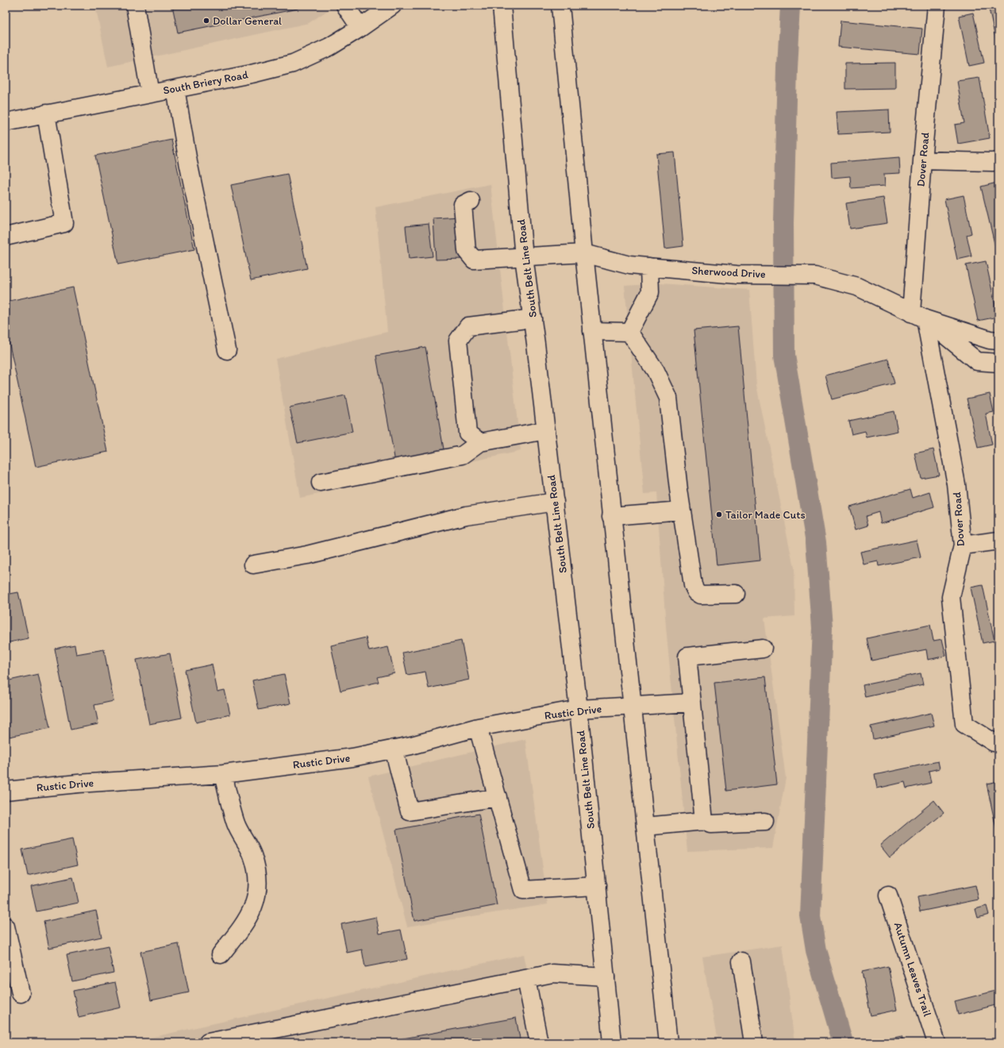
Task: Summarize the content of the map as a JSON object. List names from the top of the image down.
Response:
{
  "streets": {
    "street": [
      "South Briery Road",
      "Dover Road",
      "South Belt Line Road",
      "Sherwood Drive",
      "Rustic Drive",
      "Autumn Leaves Trail"
    ]
  },
  "crossings": [
    ["Dover Road", "Sherwood Drive"],
    ["South Belt Line Road", "Sherwood Drive"],
    ["South Belt Line Road", "Rustic Drive"]
  ],
  "places": ["Dollar General", "Tailor Made Cuts"]
}
